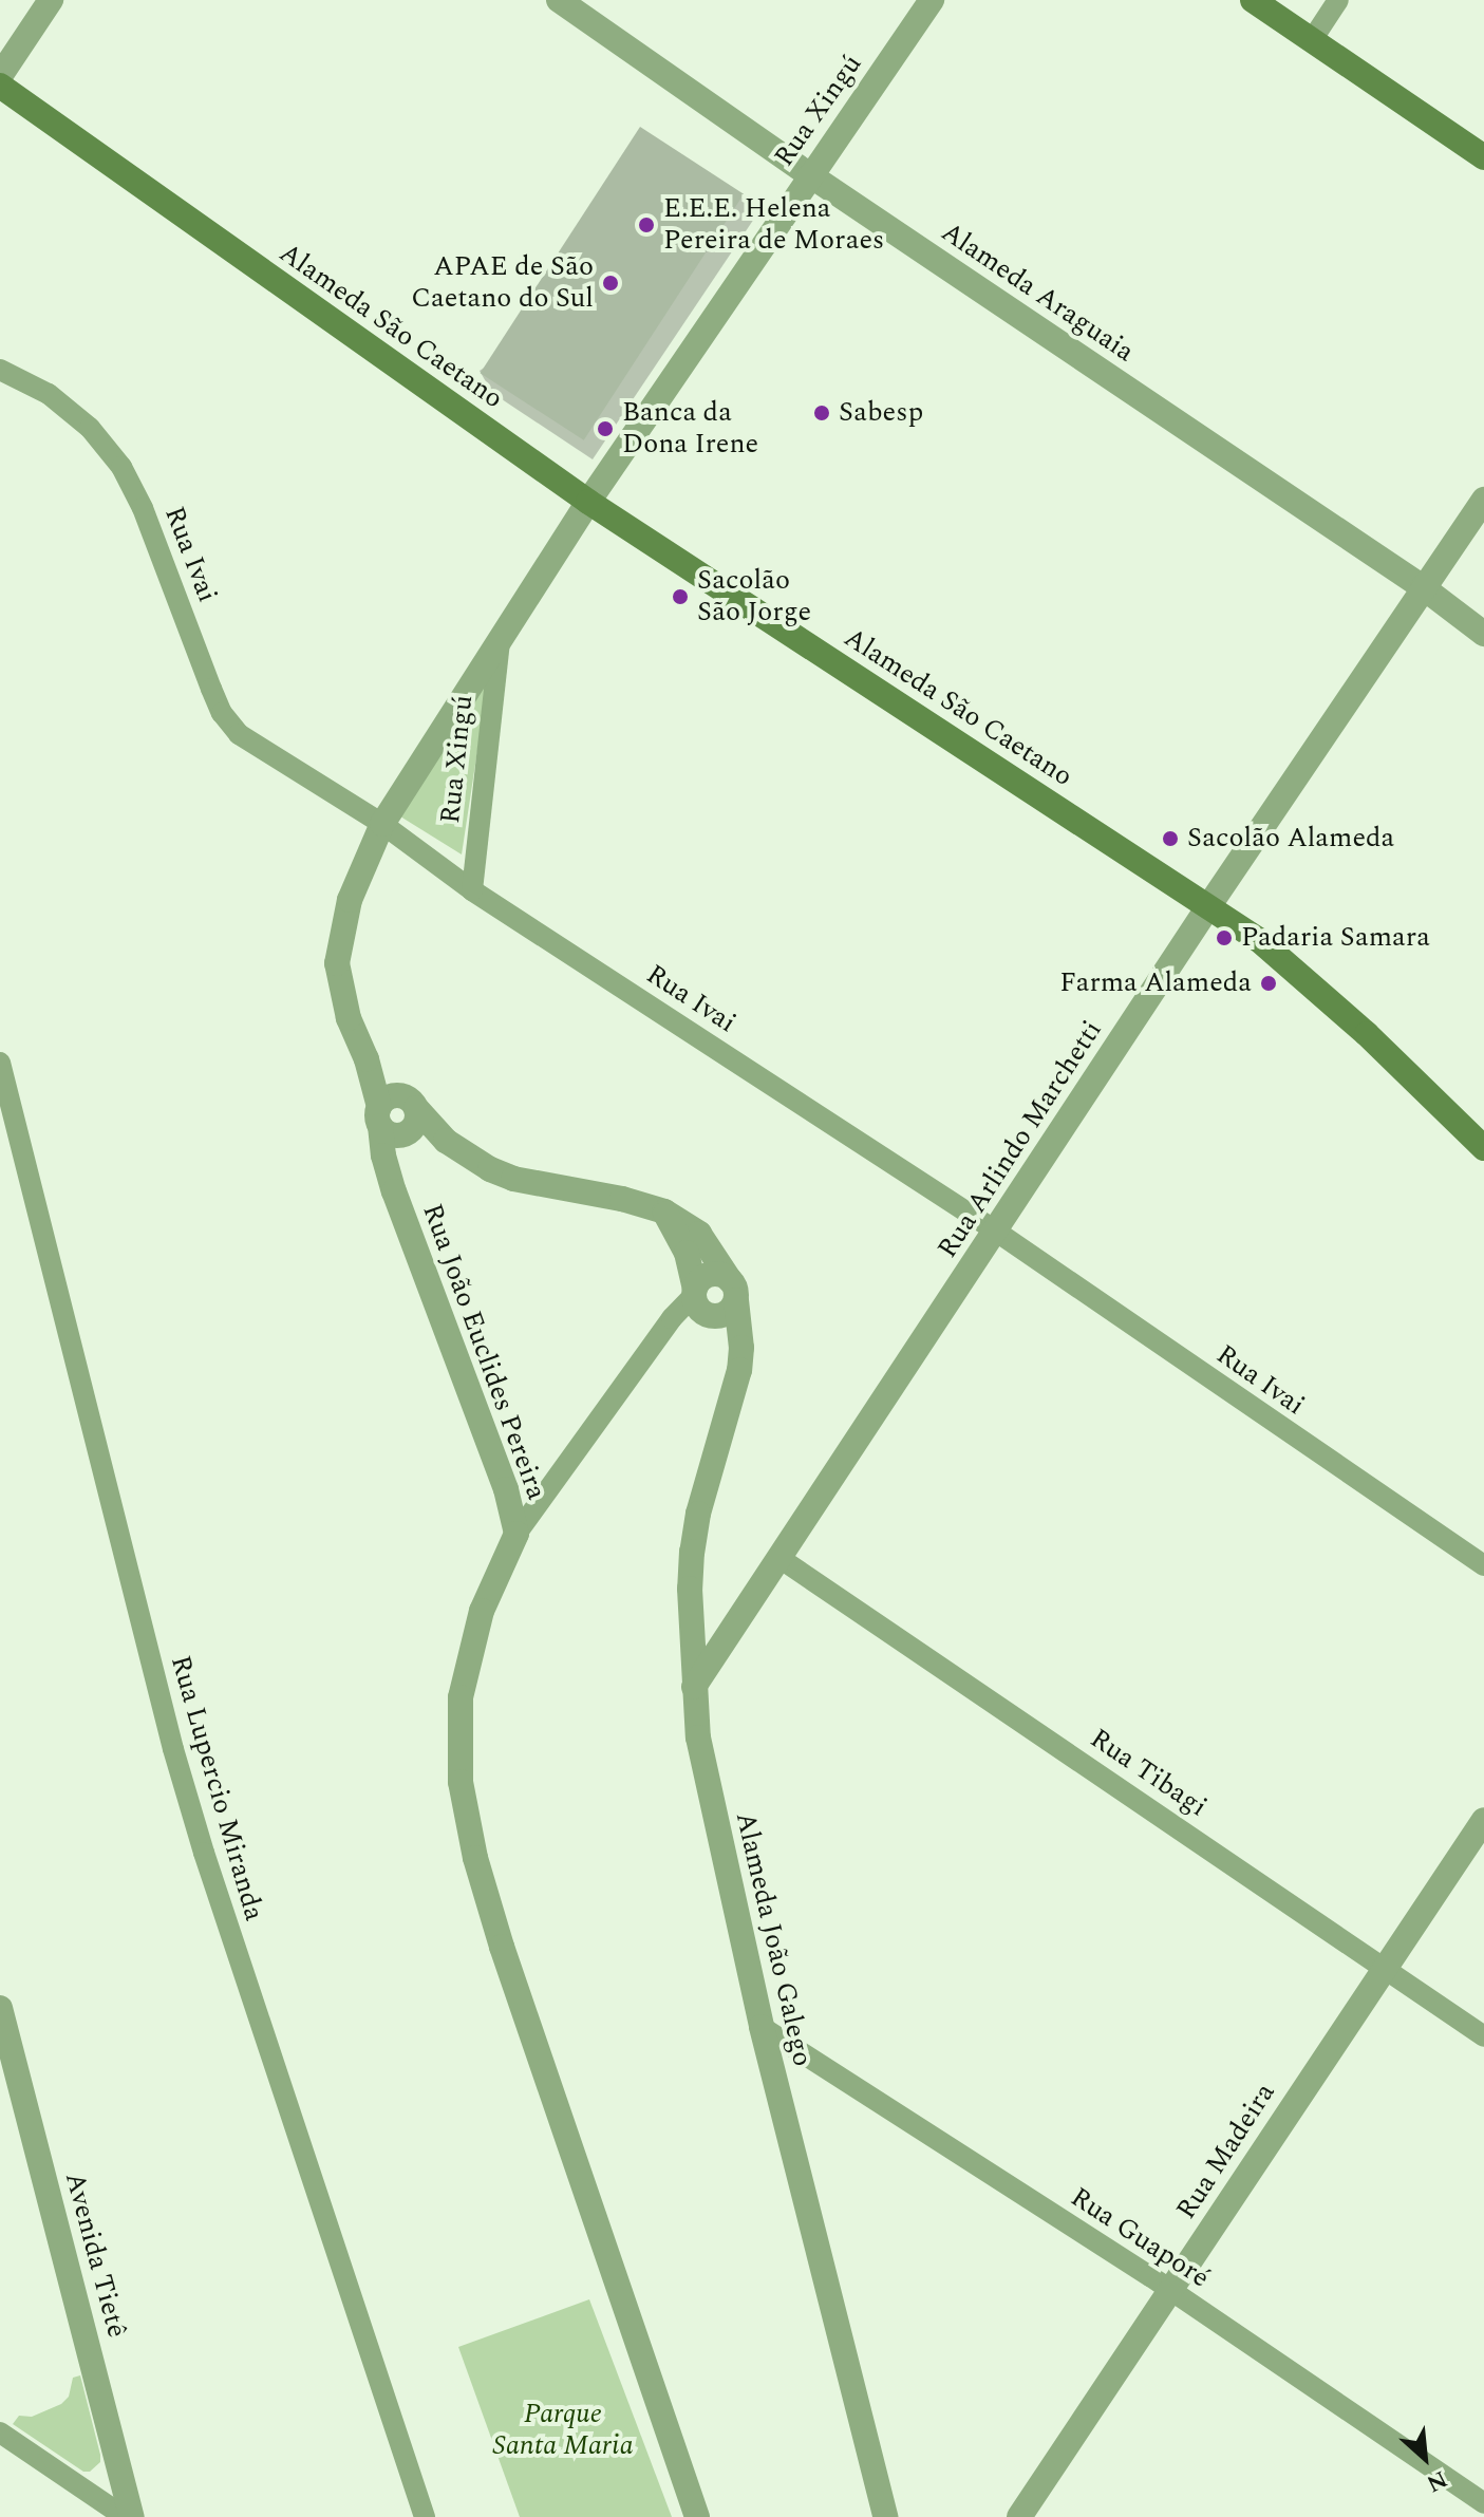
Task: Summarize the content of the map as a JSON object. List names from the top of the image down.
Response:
{
  "streets": {
    "main road": ["Alameda São Caetano"],
    "street": [
      "Rua Xingú",
      "Alameda Araguaia",
      "Rua Ivai",
      "Rua Arlindo Marchetti",
      "Rua João Euclides Pereira",
      "Rua Tibagi",
      "Rua Lupercio Miranda",
      "Alameda João Galego",
      "Rua Madeira",
      "Rua Guaporé",
      "Avenida Tietê"
    ]
  },
  "crossings": [
    ["Rua Xingú", "Alameda Araguaia"],
    ["Rua Xingú", "Alameda São Caetano"],
    ["Rua Xingú", "Rua Ivai"],
    ["Alameda Araguaia", "Rua Arlindo Marchetti"],
    ["Alameda São Caetano", "Rua Arlindo Marchetti"],
    ["Rua Ivai", "Rua Arlindo Marchetti"],
    ["Rua Arlindo Marchetti", "Rua Tibagi"],
    ["Rua Arlindo Marchetti", "Alameda João Galego"],
    ["Rua João Euclides Pereira", "Alameda João Galego"],
    ["Rua Tibagi", "Rua Madeira"],
    ["Alameda João Galego", "Rua Guaporé"],
    ["Rua Madeira", "Rua Guaporé"]
  ],
  "parks": ["Parque Santa Maria"],
  "places": [
    "E.E.E. Helena Pereira de Moraes",
    "APAE de São Caetano do Sul",
    "Sabesp",
    "Banca da Dona Irene",
    "Sacolão São Jorge",
    "Sacolão Alameda",
    "Padaria Samara",
    "Farma Alameda"
  ],
  "north": "bottom right"
}
